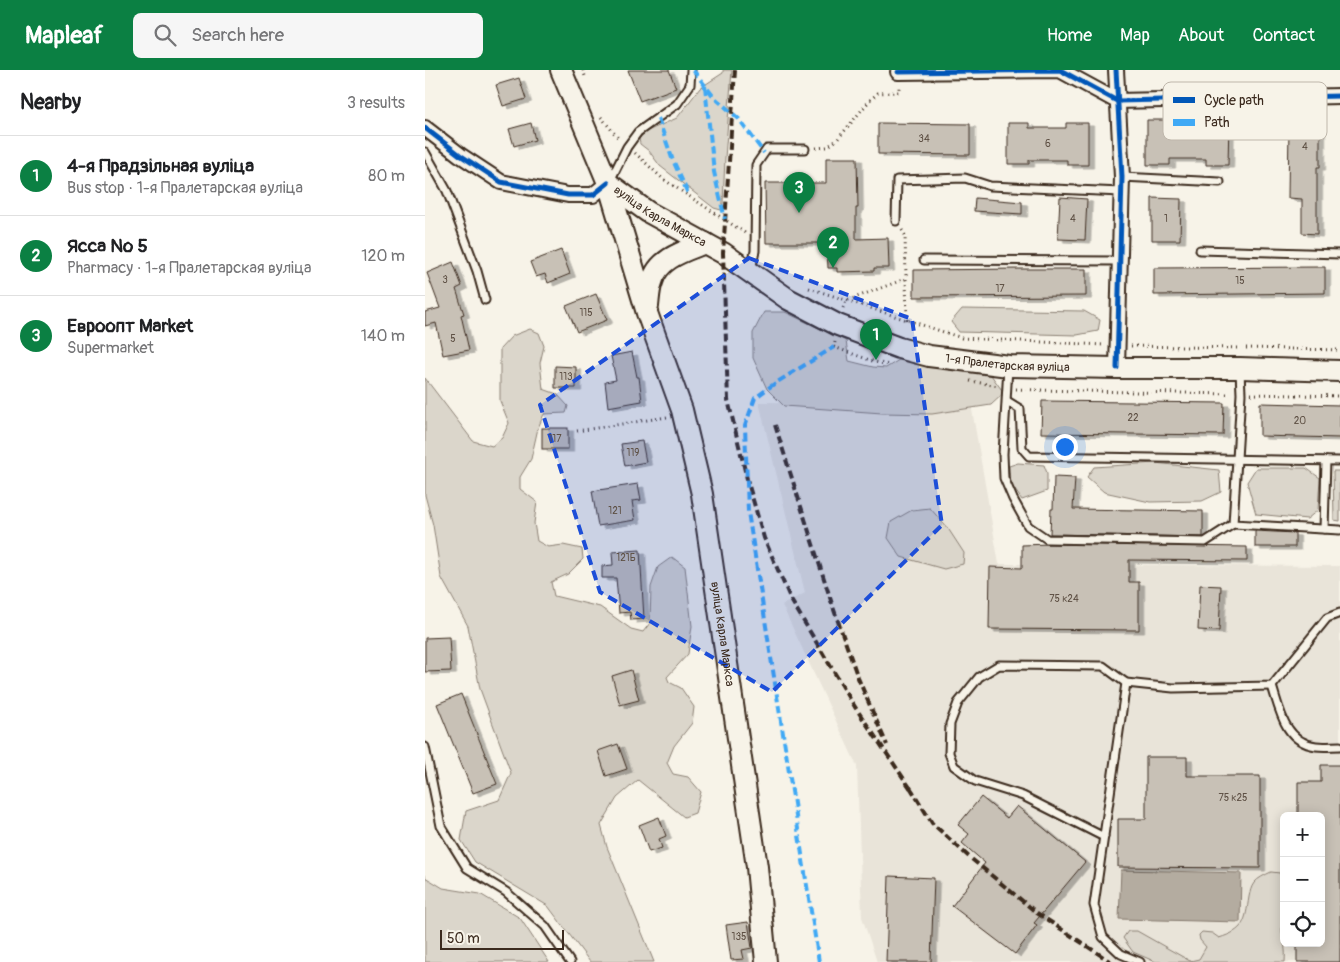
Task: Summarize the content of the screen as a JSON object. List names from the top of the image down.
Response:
{
  "streets": {
    "main road": ["вуліца Карла Маркса", "1-я Пралетарская вуліца"]
  },
  "crossings": [
    ["вуліца Карла Маркса", "1-я Пралетарская вуліца"]
  ],
  "house_numbers": [
    "34",
    "6",
    "4",
    "4",
    "1",
    "3",
    "15",
    "17",
    "115",
    "5",
    "113",
    "22",
    "20",
    "117",
    "119",
    "121",
    "121Б",
    "75 к24",
    "75 к25",
    "135"
  ],
  "legend": ["Cycle path", "Path"],
  "scale_bar": "50 m",
  "page": {
    "header": "Mapleaf",
    "search": "Search here",
    "nav": [
      "Home",
      "Map",
      "About",
      "Contact"
    ],
    "heading": ["Nearby", "3 results"],
    "list": [
      {
        "mark": "1",
        "name": "4-я Прадзільная вуліца",
        "note": "Bus stop · 1-я Пралетарская вуліца",
        "value": "80 m"
      },
      {
        "mark": "2",
        "name": "Ясса № 5",
        "note": "Pharmacy · 1-я Пралетарская вуліца",
        "value": "120 m"
      },
      {
        "mark": "3",
        "name": "Евроопт Market",
        "note": "Supermarket",
        "value": "140 m"
      }
    ],
    "pins": ["3", "2", "1"],
    "map_buttons": ["+", "−"],
    "scale": "50 m"
  }
}
